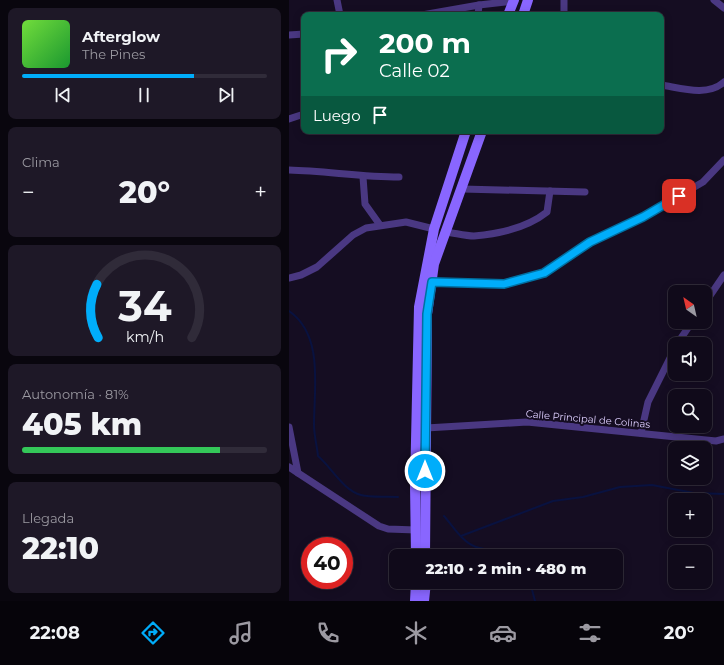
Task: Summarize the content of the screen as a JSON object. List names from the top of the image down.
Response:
{
  "streets": {
    "street": ["Calle Principal de Colinas"]
  },
  "north": "top left",
  "page": {
    "turn": ["200 m", "Calle 02"],
    "song": ["Afterglow", "The Pines"],
    "then": "Luego",
    "tile": [
      "Clima",
      ["Autonomía · 81%", "405 km"],
      ["Llegada", "22:10"]
    ],
    "heat": ["−", "20°", "+"],
    "map_buttons": ["+", "−"],
    "limit": "40",
    "trip": "22:10 · 2 min · 480 m",
    "tabs": ["22:08", "20°"],
    "gauge": ["34", "km/h"]
  }
}
